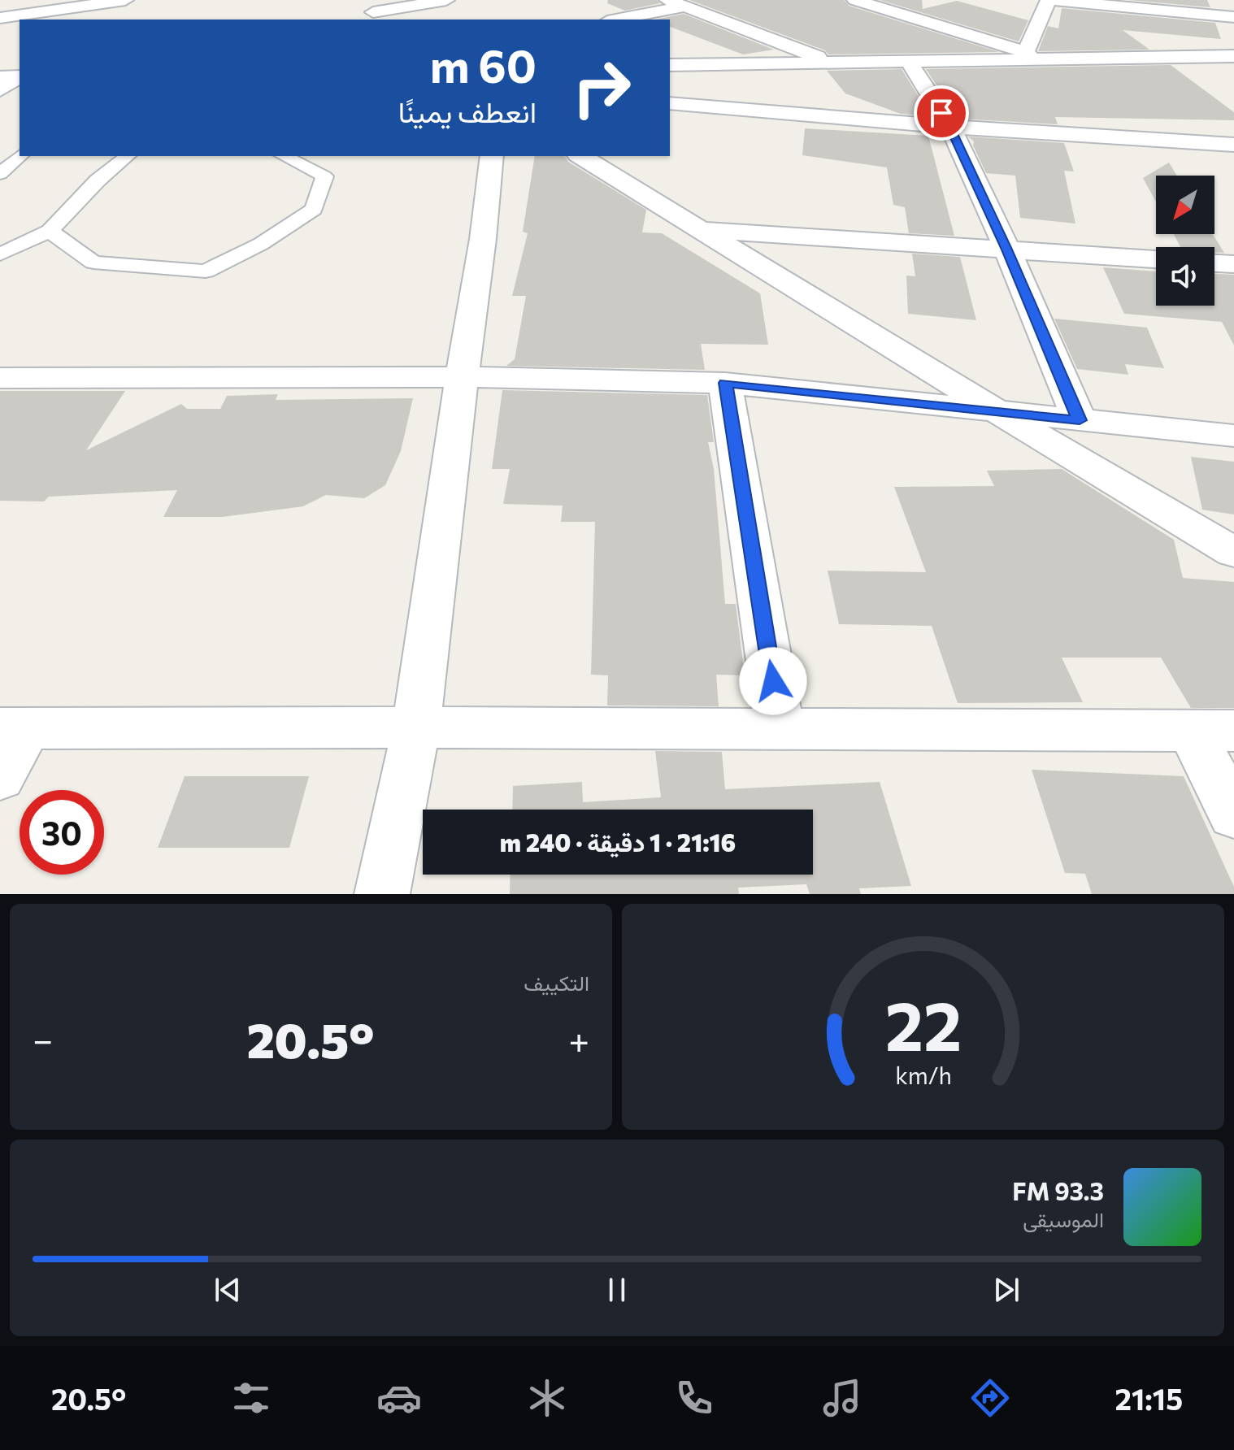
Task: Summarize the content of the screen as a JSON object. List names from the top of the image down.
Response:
{
  "north": "bottom left",
  "page": {
    "turn": ["60 m", "انعطف يمينًا"],
    "limit": "30",
    "trip": "21:16 · 1 دقيقة · 240 m",
    "tile": "التكييف",
    "heat": ["−", "20.5°", "+"],
    "song": ["93.3 FM", "الموسيقى"],
    "tabs": ["21:15", "20.5°"],
    "gauge": ["22", "km/h"]
  }
}
